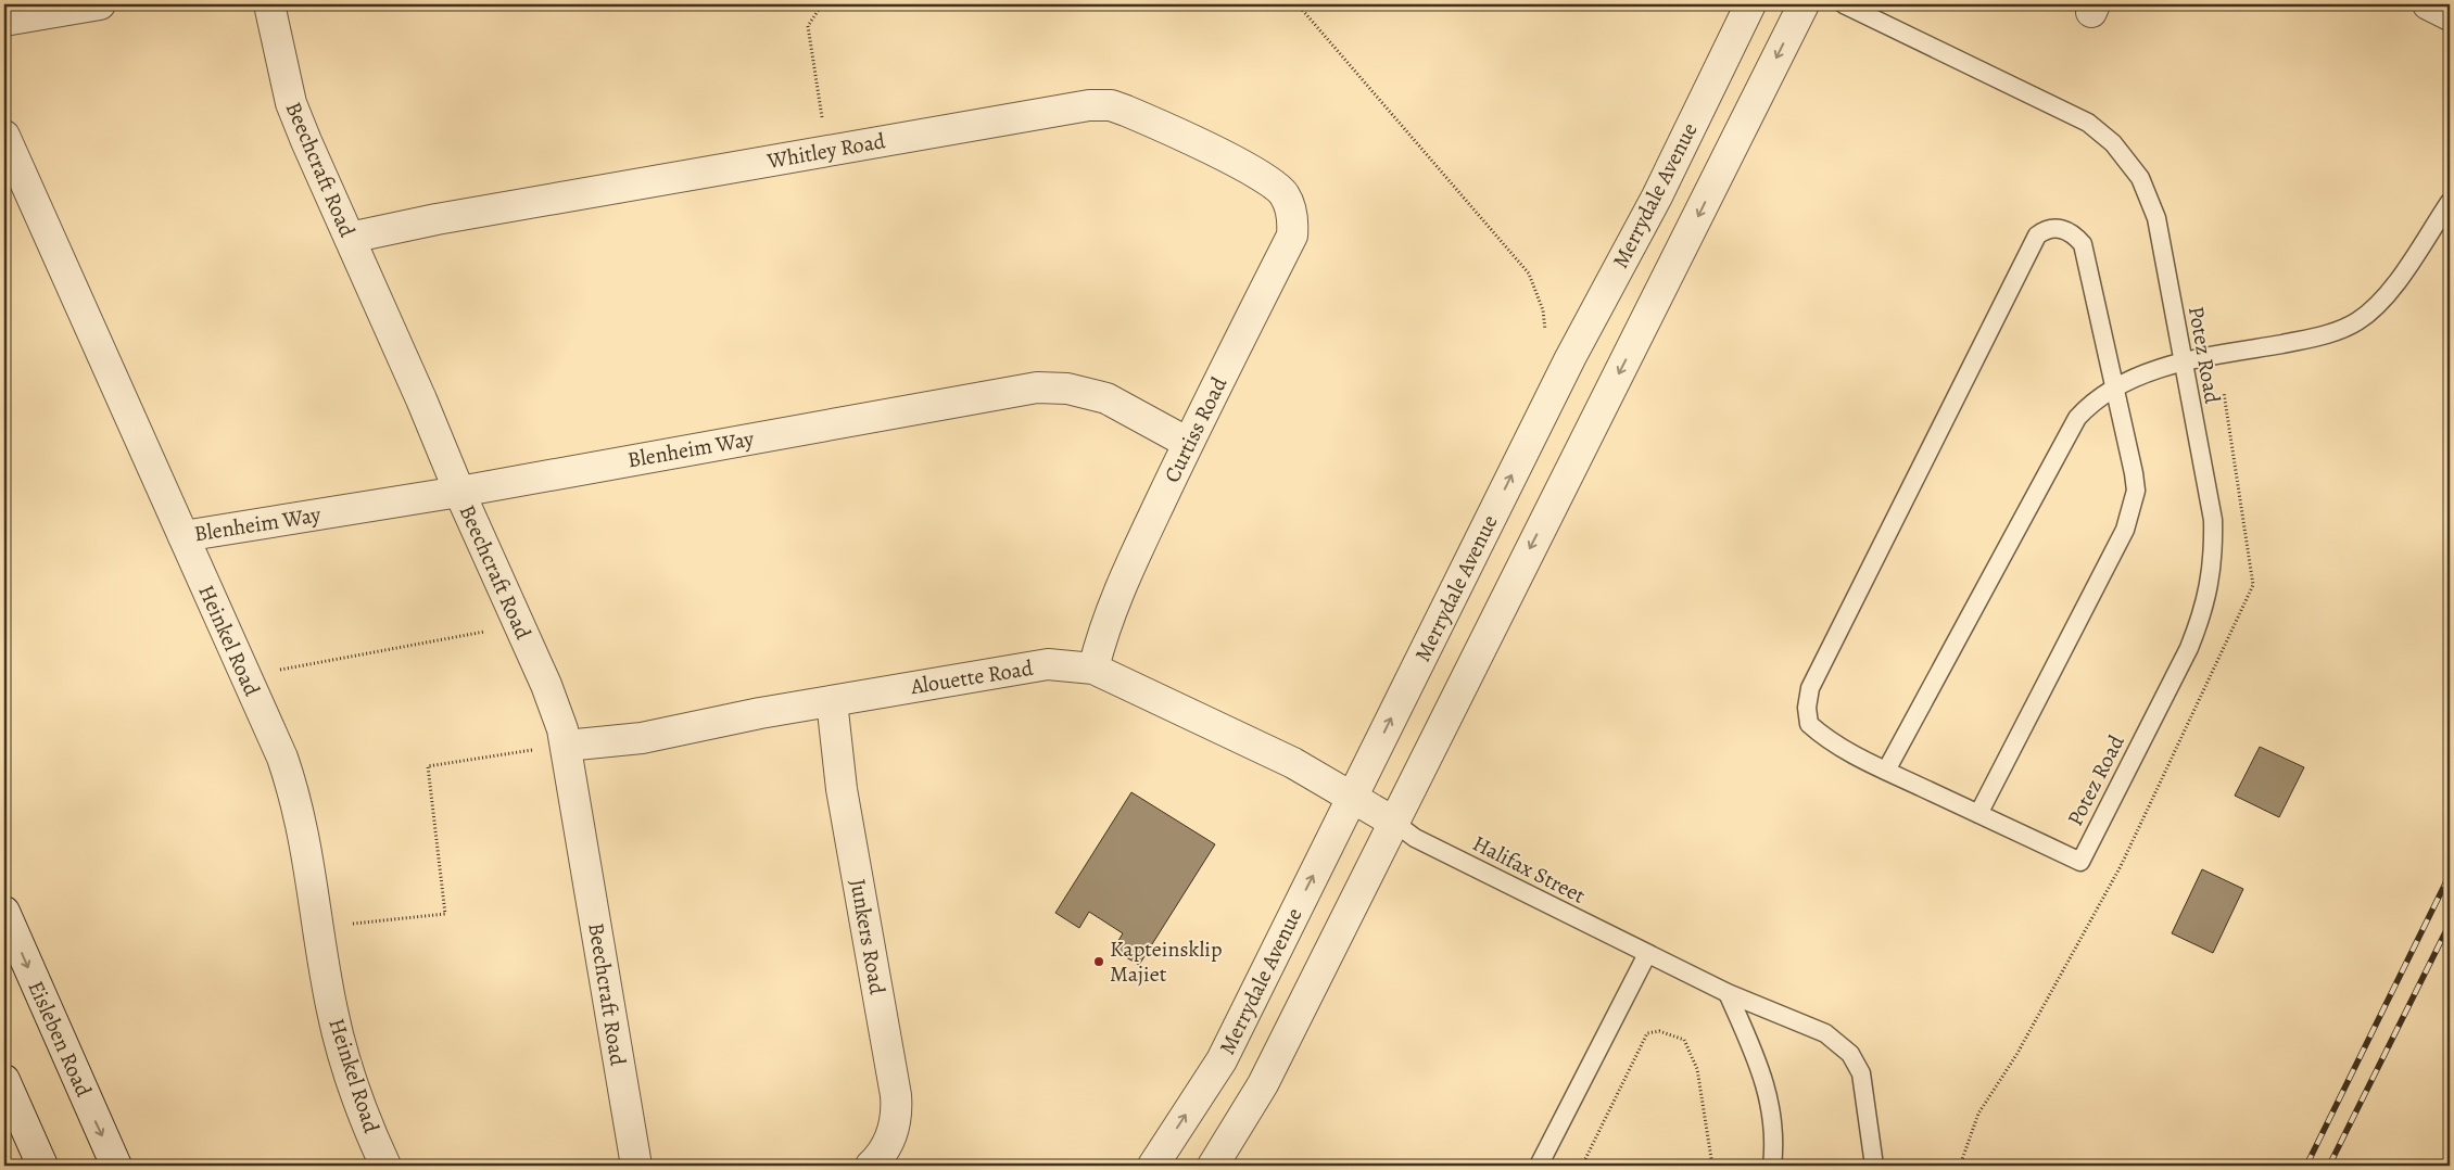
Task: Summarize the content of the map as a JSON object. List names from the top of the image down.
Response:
{
  "streets": {
    "street": [
      "Whitley Road",
      "Beechcraft Road",
      "Merrydale Avenue",
      "Curtiss Road",
      "Blenheim Way",
      "Heinkel Road",
      "Alouette Road",
      "Junkers Road",
      "Eisleben Road"
    ],
    "lane": ["Potez Road", "Halifax Street"]
  },
  "crossings": [
    ["Whitley Road", "Beechcraft Road"],
    ["Whitley Road", "Curtiss Road"],
    ["Beechcraft Road", "Blenheim Way"],
    ["Beechcraft Road", "Alouette Road"],
    ["Merrydale Avenue", "Alouette Road"],
    ["Curtiss Road", "Blenheim Way"],
    ["Curtiss Road", "Alouette Road"],
    ["Blenheim Way", "Heinkel Road"],
    ["Alouette Road", "Halifax Street"],
    ["Alouette Road", "Junkers Road"]
  ],
  "places": ["Kapteinsklip Majiet"]
}
